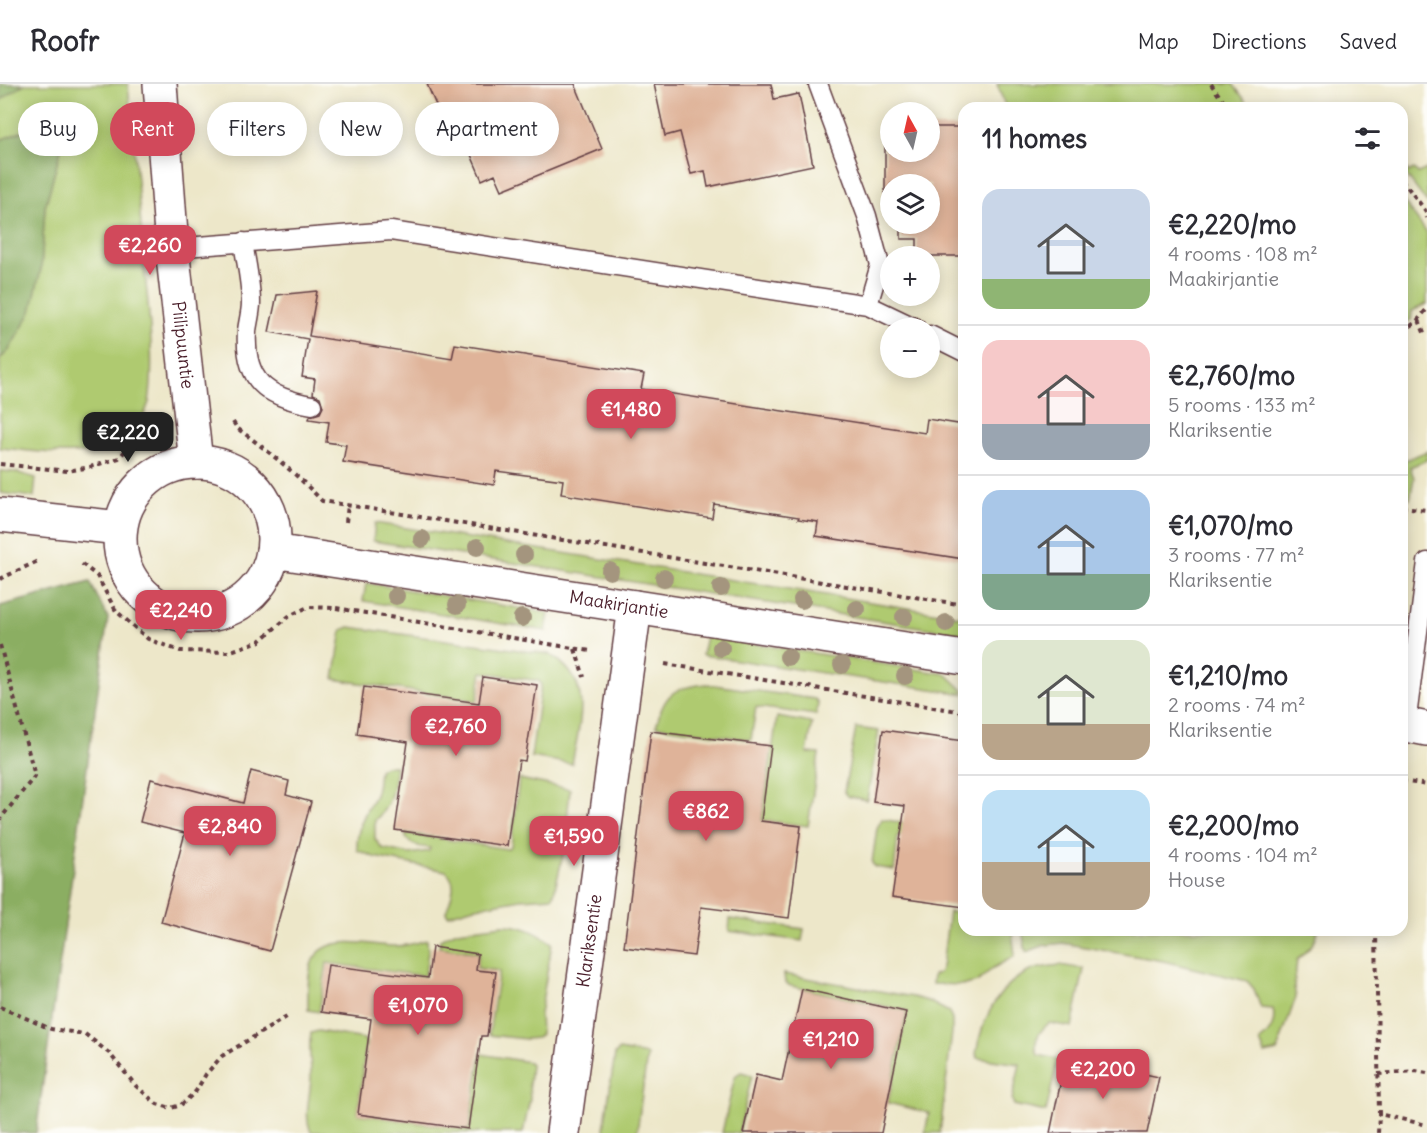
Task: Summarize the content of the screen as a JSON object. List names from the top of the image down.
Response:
{
  "streets": {
    "street": ["Piilipuuntie", "Maakirjantie", "Klariksentie"]
  },
  "crossings": [
    ["Piilipuuntie", "Maakirjantie"],
    ["Maakirjantie", "Klariksentie"]
  ],
  "north": "top",
  "page": {
    "header": "Roofr",
    "nav": ["Map", "Directions", "Saved"],
    "map_buttons": ["+", "−"],
    "chip": [
      "Buy",
      "Rent",
      "Filters",
      "New",
      "Apartment"
    ],
    "heading": "11 homes",
    "list": [
      {
        "name": "€2,220/mo",
        "note": "4 rooms · 108 m² · Maakirjantie"
      },
      {
        "name": "€2,760/mo",
        "note": "5 rooms · 133 m² · Klariksentie"
      },
      {
        "name": "€1,070/mo",
        "note": "3 rooms · 77 m² · Klariksentie"
      },
      {
        "name": "€1,210/mo",
        "note": "2 rooms · 74 m² · Klariksentie"
      },
      {
        "name": "€2,200/mo",
        "note": "4 rooms · 104 m² · House"
      }
    ],
    "price": [
      "€2,260",
      "€1,480",
      "€2,220",
      "€2,240",
      "€2,760",
      "€862",
      "€2,840",
      "€1,590",
      "€1,070",
      "€1,210",
      "€2,200"
    ]
  }
}
